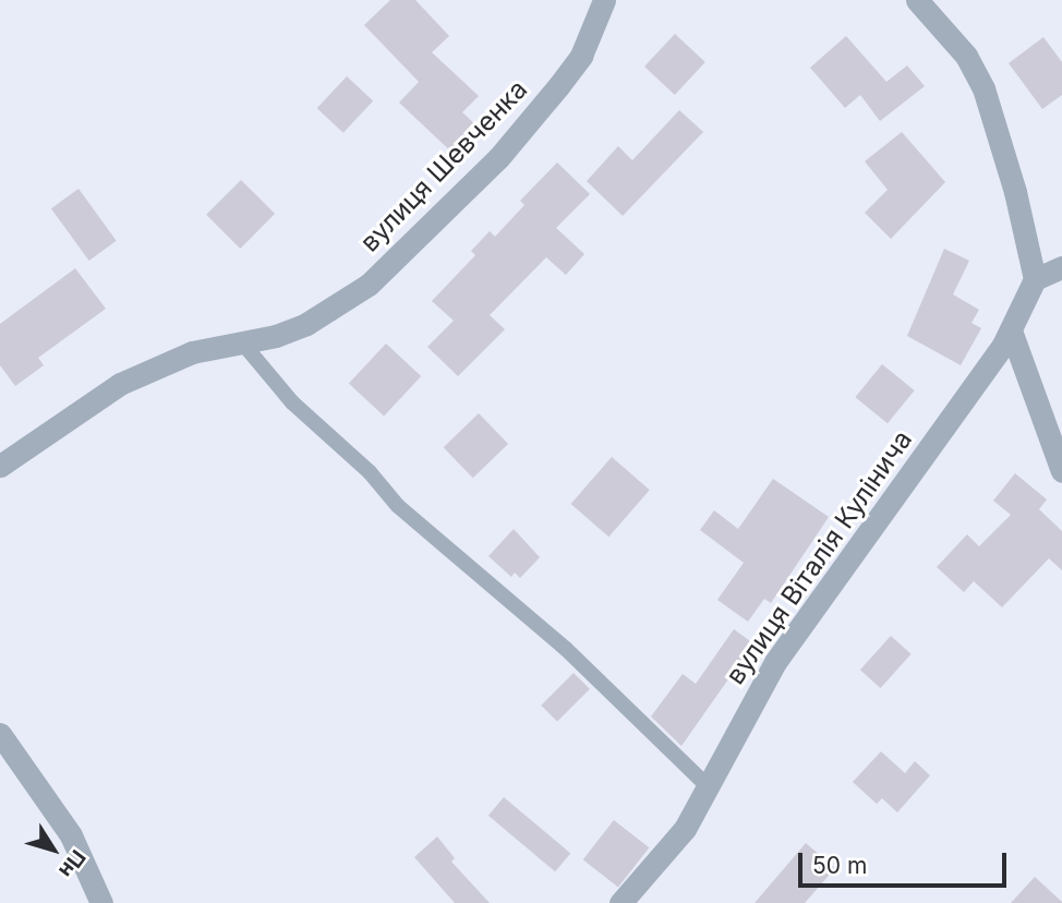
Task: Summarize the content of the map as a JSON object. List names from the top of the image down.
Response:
{
  "streets": {
    "street": ["вулиця Шевченка", "вулиця Віталія Кулінича"]
  },
  "scale_bar": "50 m",
  "north": "bottom right"
}
